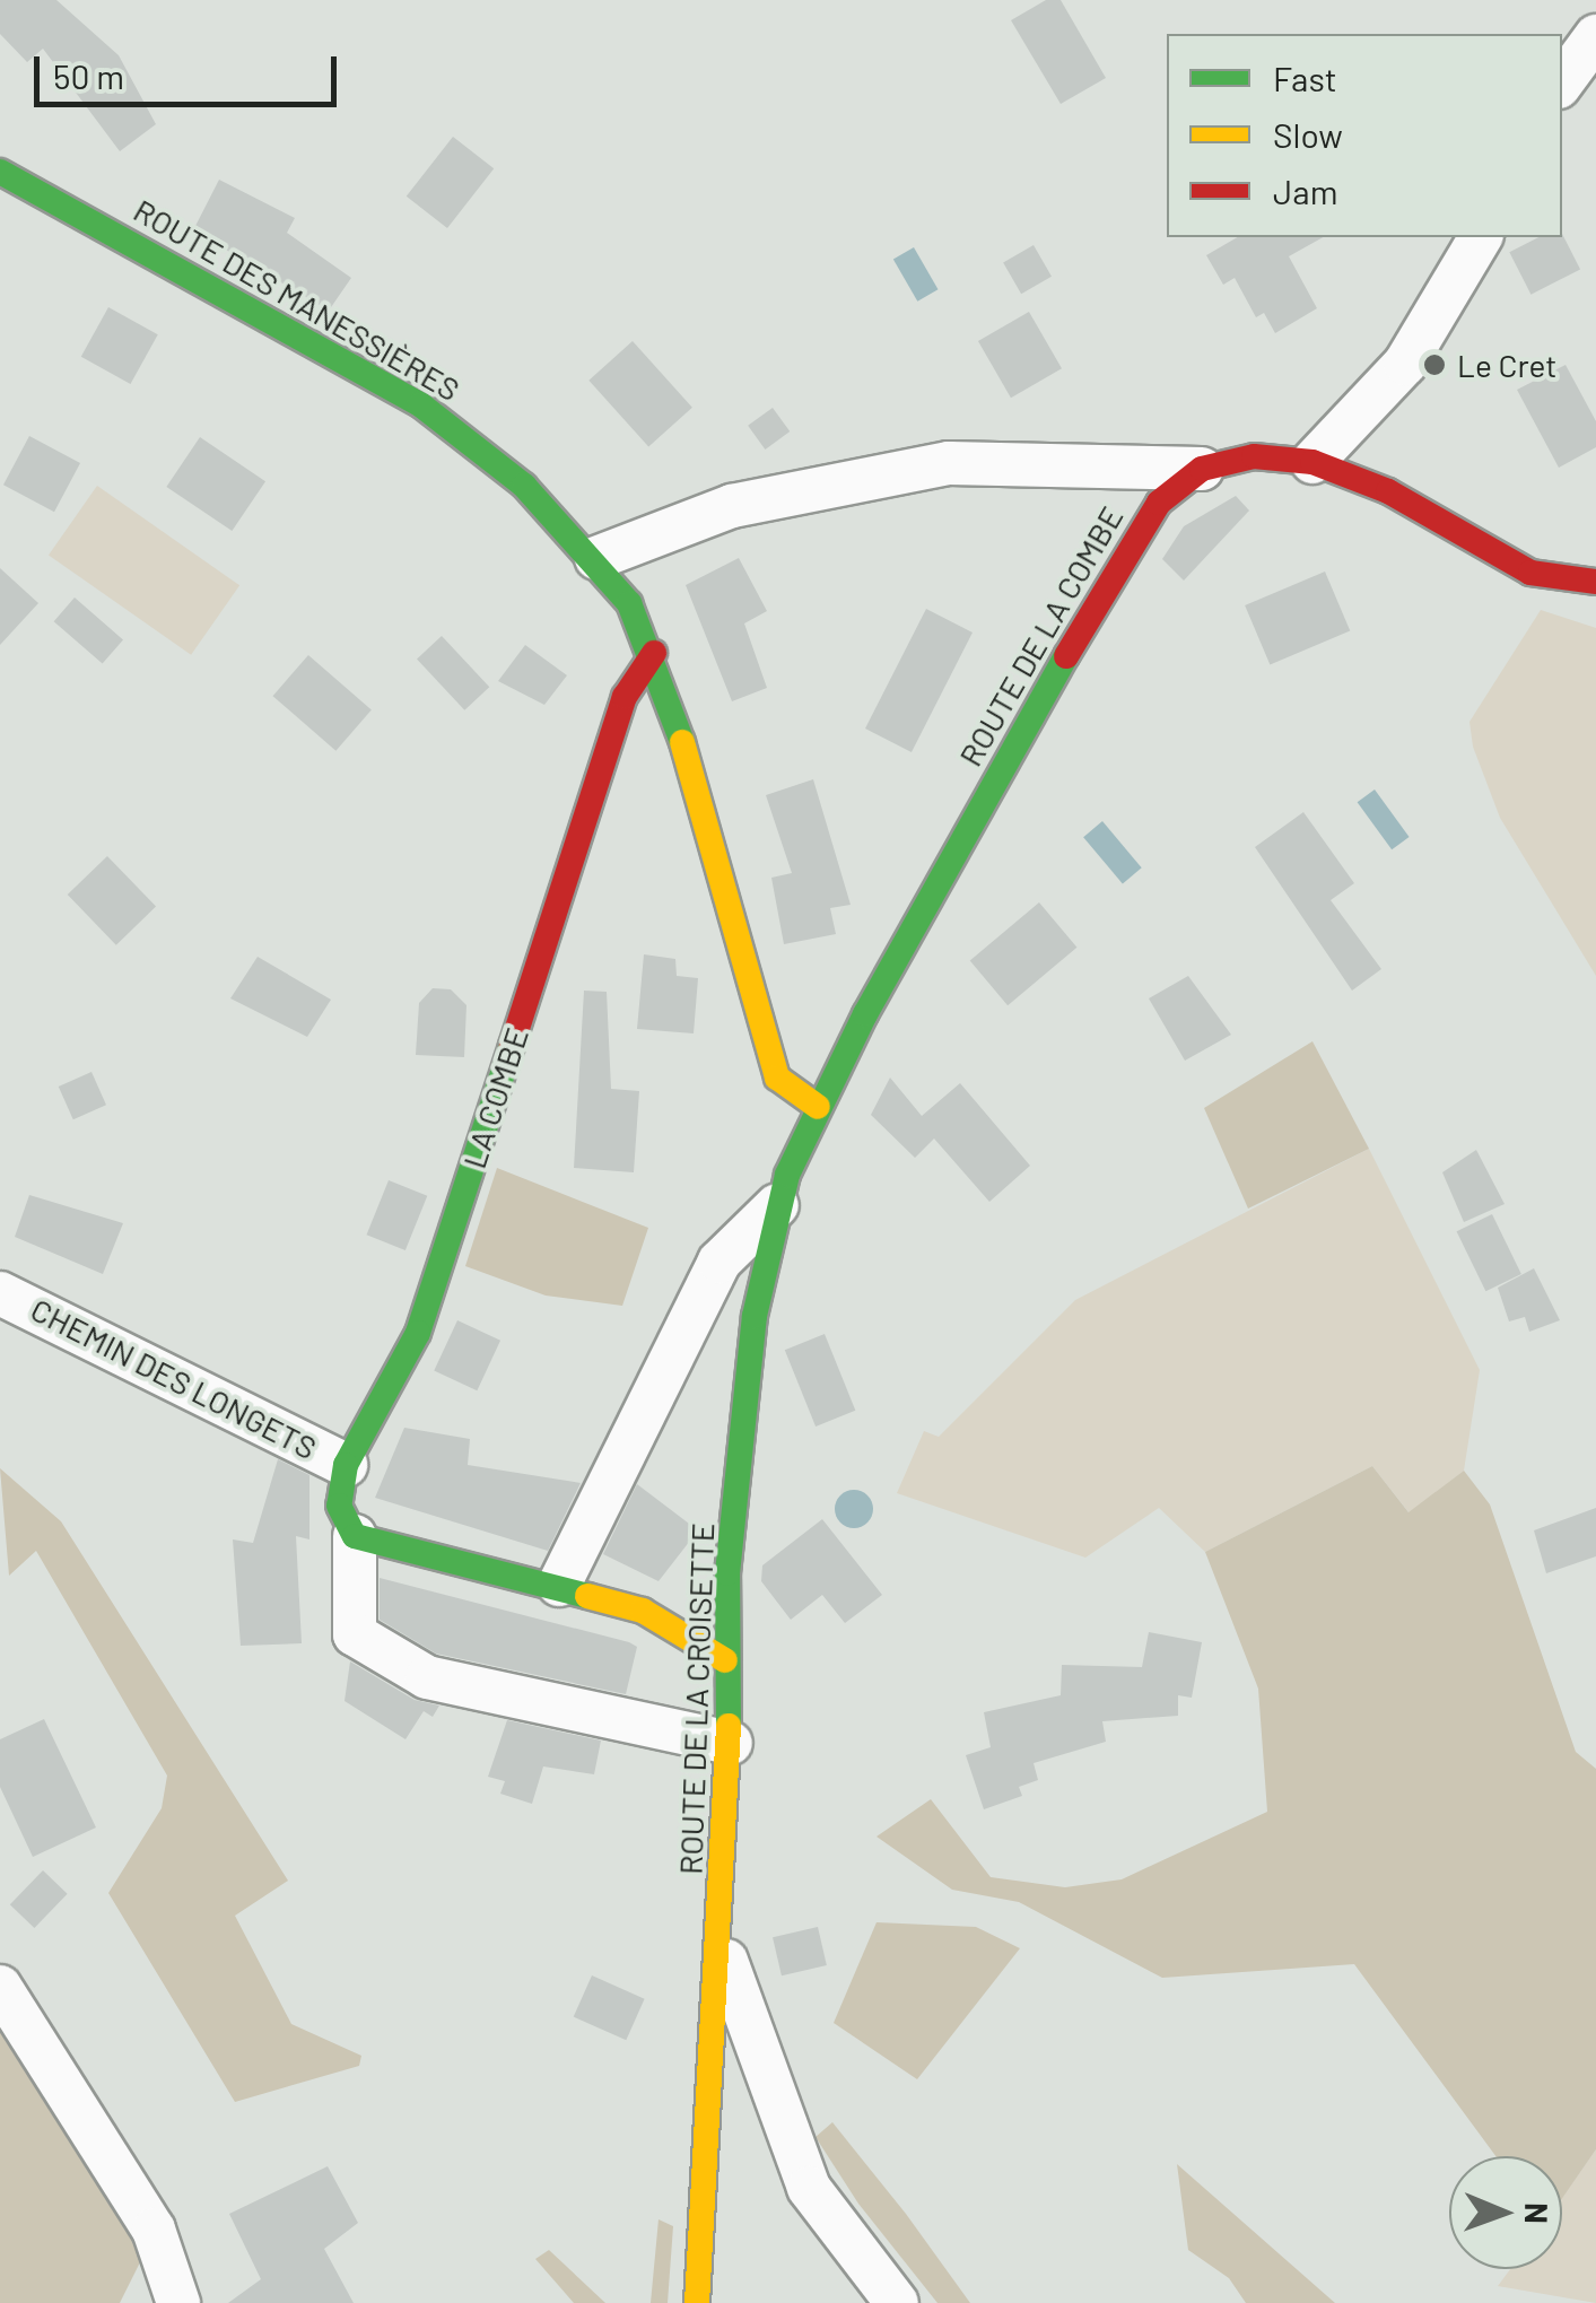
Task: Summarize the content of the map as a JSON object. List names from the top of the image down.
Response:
{
  "streets": {
    "street": [
      "ROUTE DES MANESSIÈRES",
      "ROUTE DE LA COMBE",
      "LA COMBE",
      "CHEMIN DES LONGETS",
      "ROUTE DE LA CROISETTE"
    ]
  },
  "crossings": [
    ["ROUTE DES MANESSIÈRES", "ROUTE DE LA COMBE"],
    ["ROUTE DES MANESSIÈRES", "LA COMBE"],
    ["ROUTE DES MANESSIÈRES", "ROUTE DE LA CROISETTE"],
    ["ROUTE DE LA COMBE", "ROUTE DE LA CROISETTE"],
    ["LA COMBE", "CHEMIN DES LONGETS"],
    ["LA COMBE", "ROUTE DE LA CROISETTE"]
  ],
  "places": ["Le Cret"],
  "legend": ["Fast", "Slow", "Jam"],
  "scale_bar": "50 m",
  "north": "right"
}
